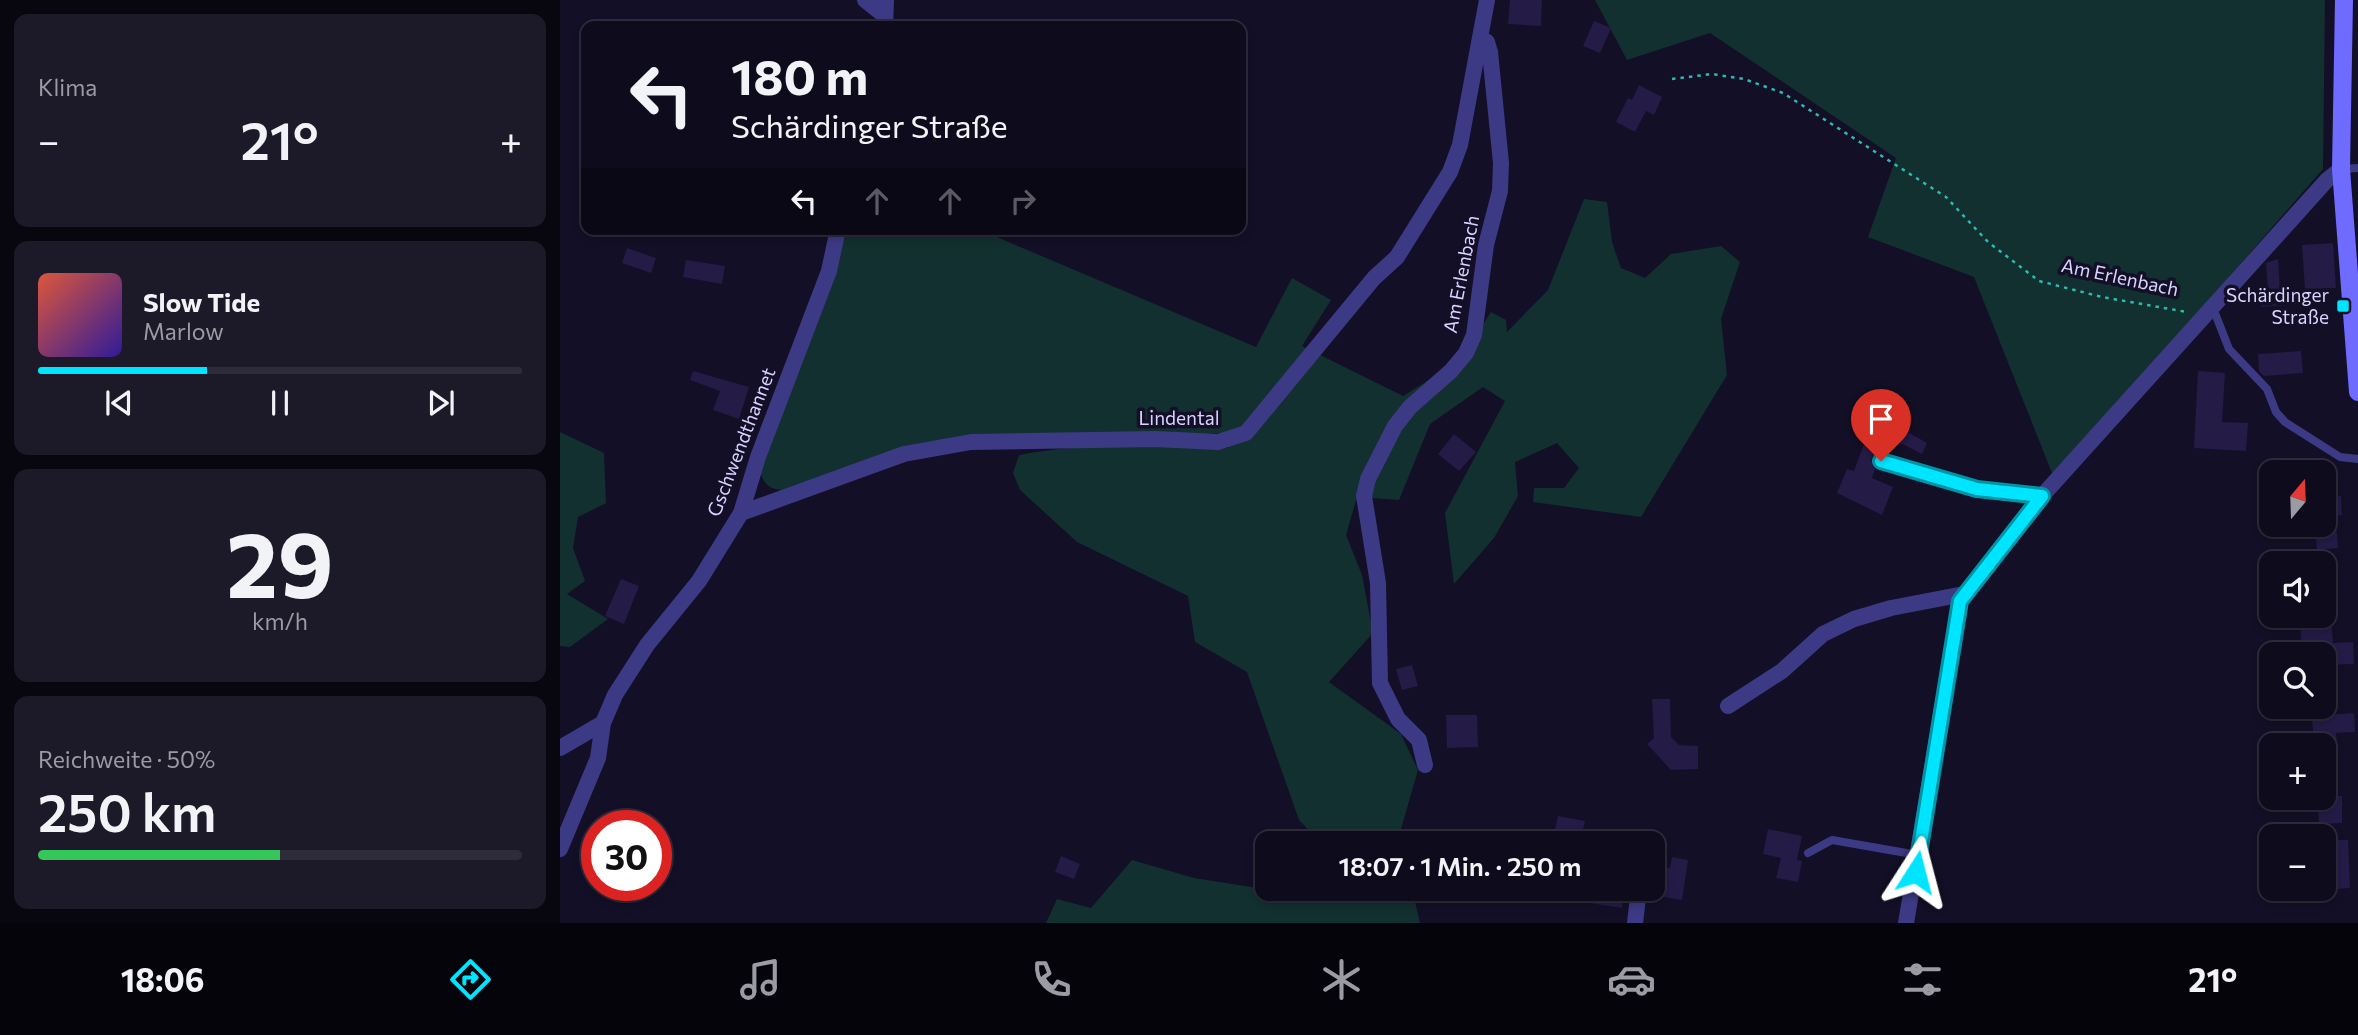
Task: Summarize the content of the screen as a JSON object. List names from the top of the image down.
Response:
{
  "streets": {
    "street": ["Am Erlenbach", "Lindental", "Gschwendthannet"]
  },
  "crossings": [
    ["Am Erlenbach", "Lindental"],
    ["Lindental", "Gschwendthannet"]
  ],
  "places": {
    "transit": ["Schärdinger Straße"]
  },
  "north": "top",
  "page": {
    "tile": [
      "Klima",
      ["29", "km/h"],
      ["Reichweite · 50%", "250 km"]
    ],
    "turn": ["180 m", "Schärdinger Straße"],
    "heat": ["−", "21°", "+"],
    "song": ["Slow Tide", "Marlow"],
    "map_buttons": ["+", "−"],
    "limit": "30",
    "trip": "18:07 · 1 Min. · 250 m",
    "tabs": ["18:06", "21°"]
  }
}
